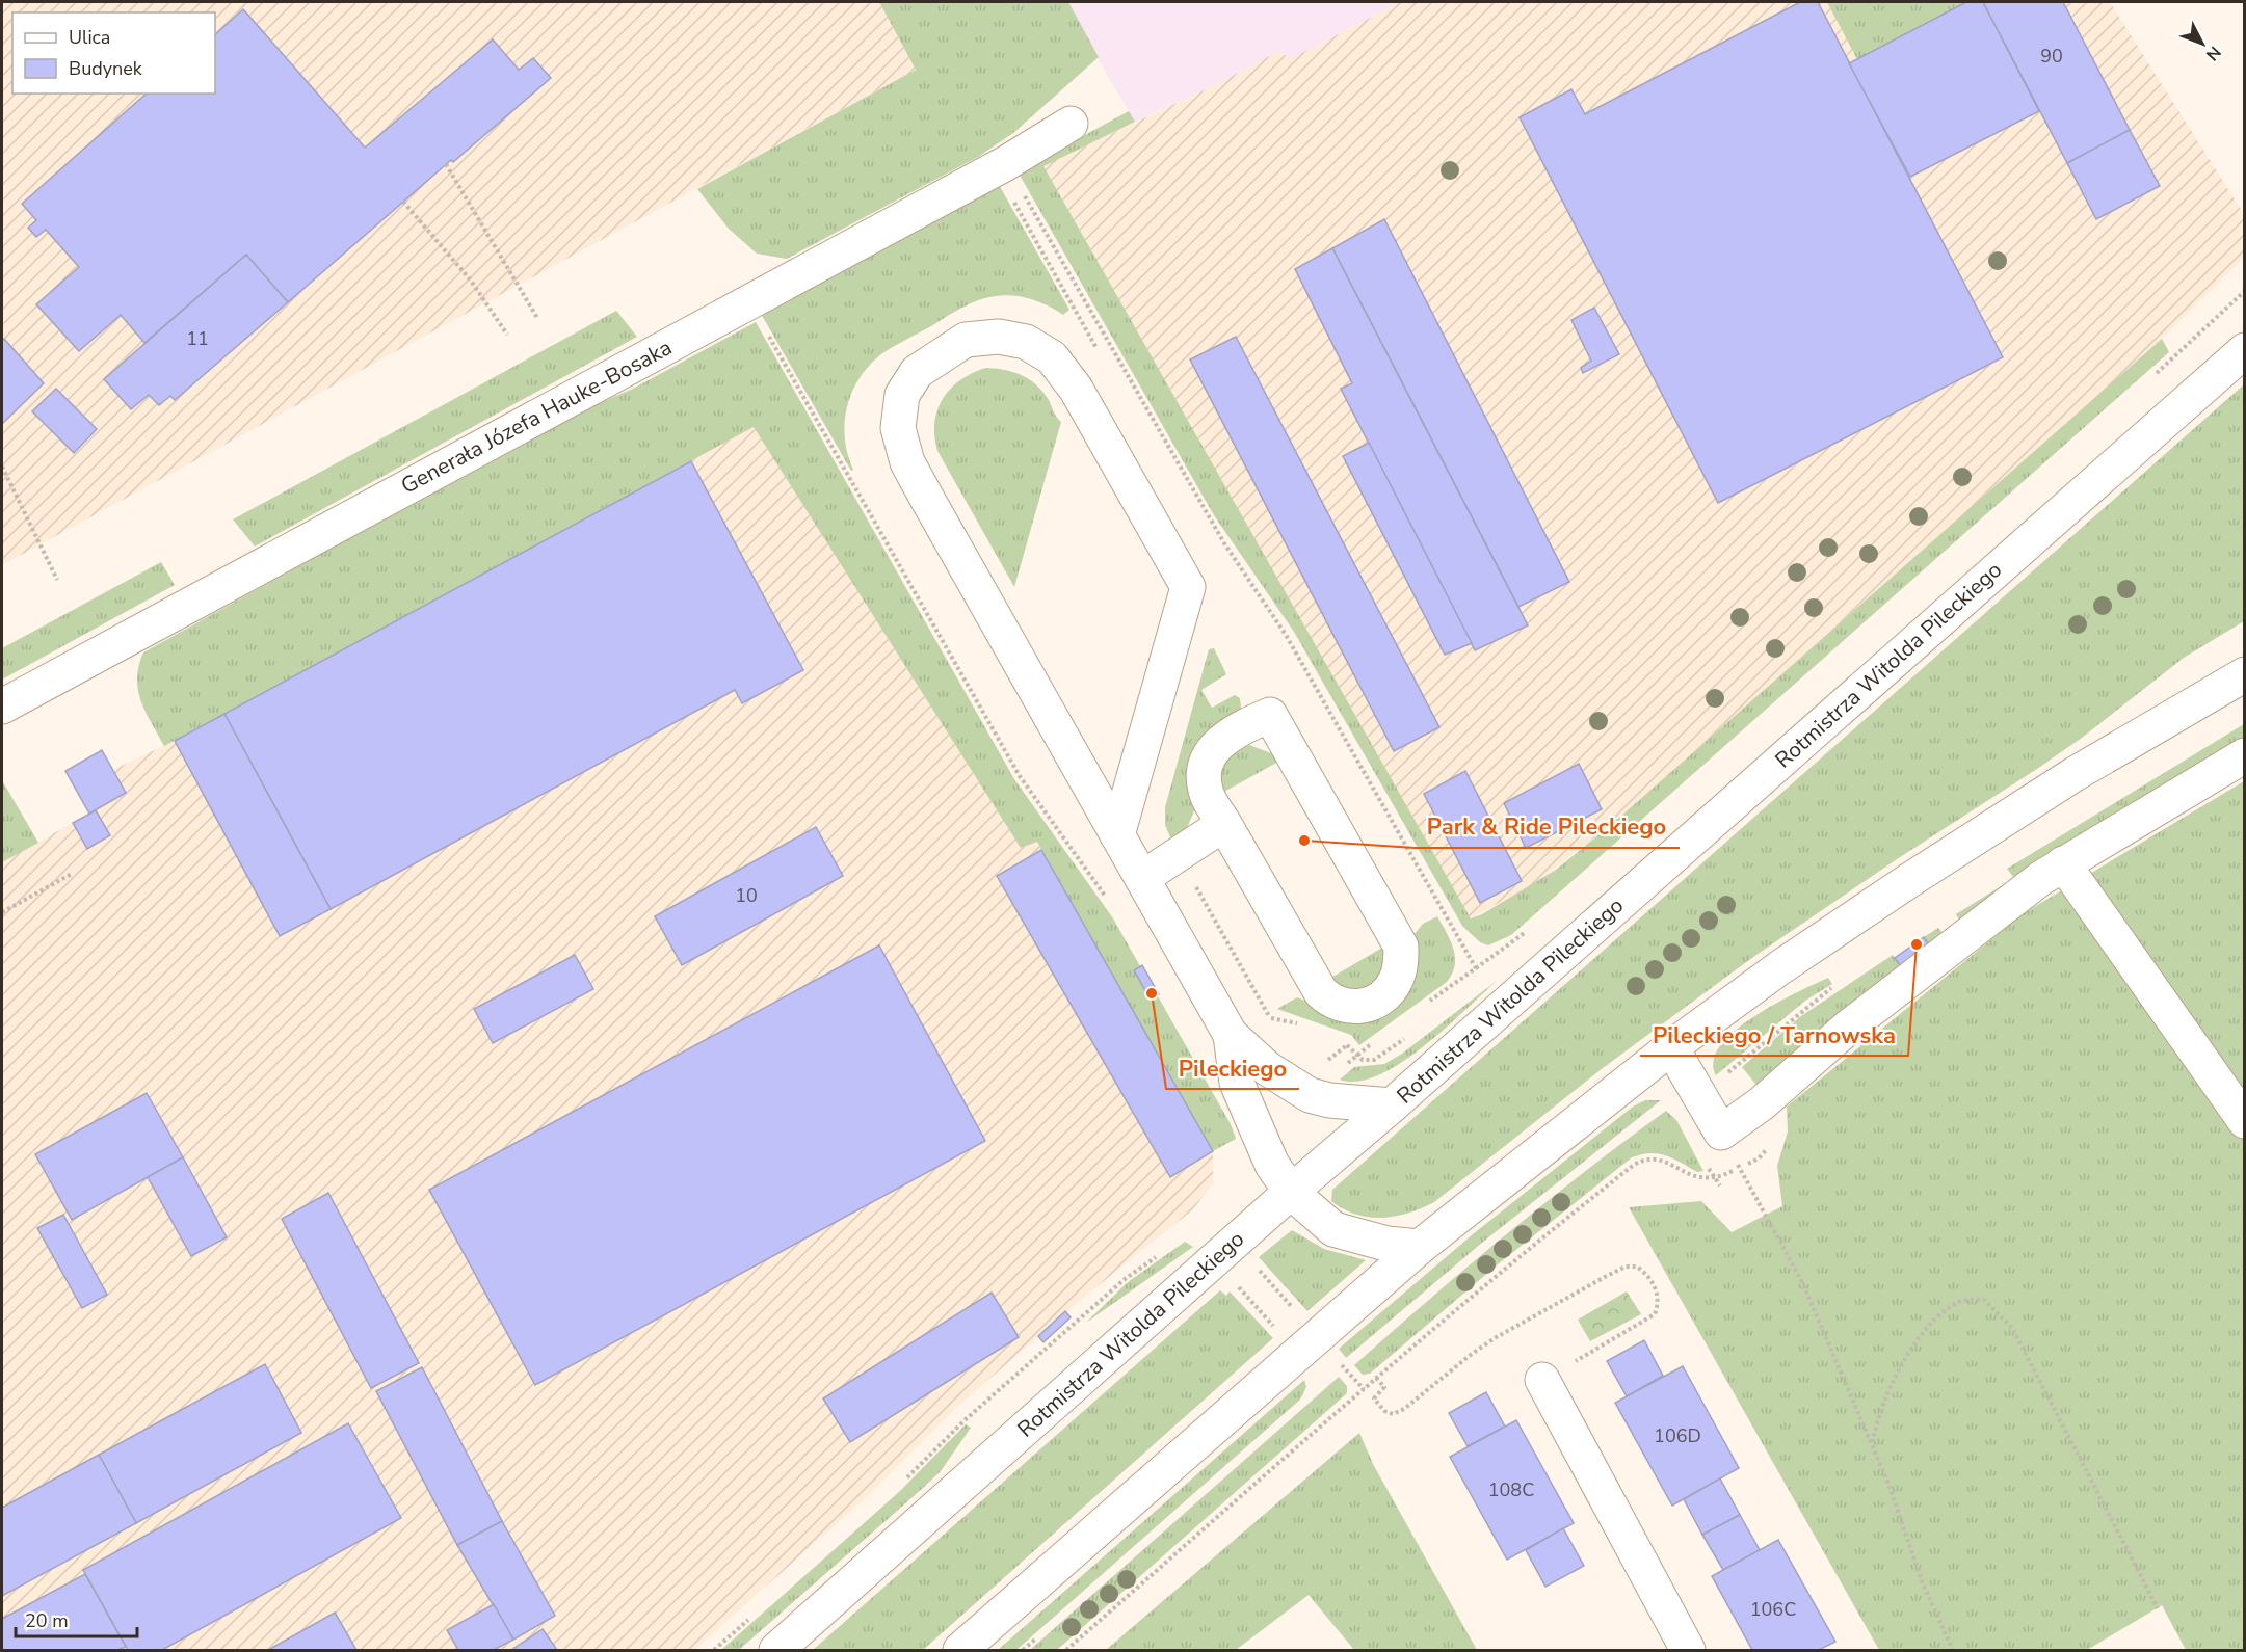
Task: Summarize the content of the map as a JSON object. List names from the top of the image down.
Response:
{
  "streets": {
    "main road": ["Generała Józefa Hauke-Bosaka", "Rotmistrza Witolda Pileckiego"]
  },
  "places": ["Park & Ride Pileckiego", "Pileckiego / Tarnowska", "Pileckiego"],
  "house_numbers": [
    "90",
    "11",
    "10",
    "106D",
    "108C",
    "106C"
  ],
  "legend": ["Ulica", "Budynek"],
  "scale_bar": "20 m",
  "north": "bottom right"
}
